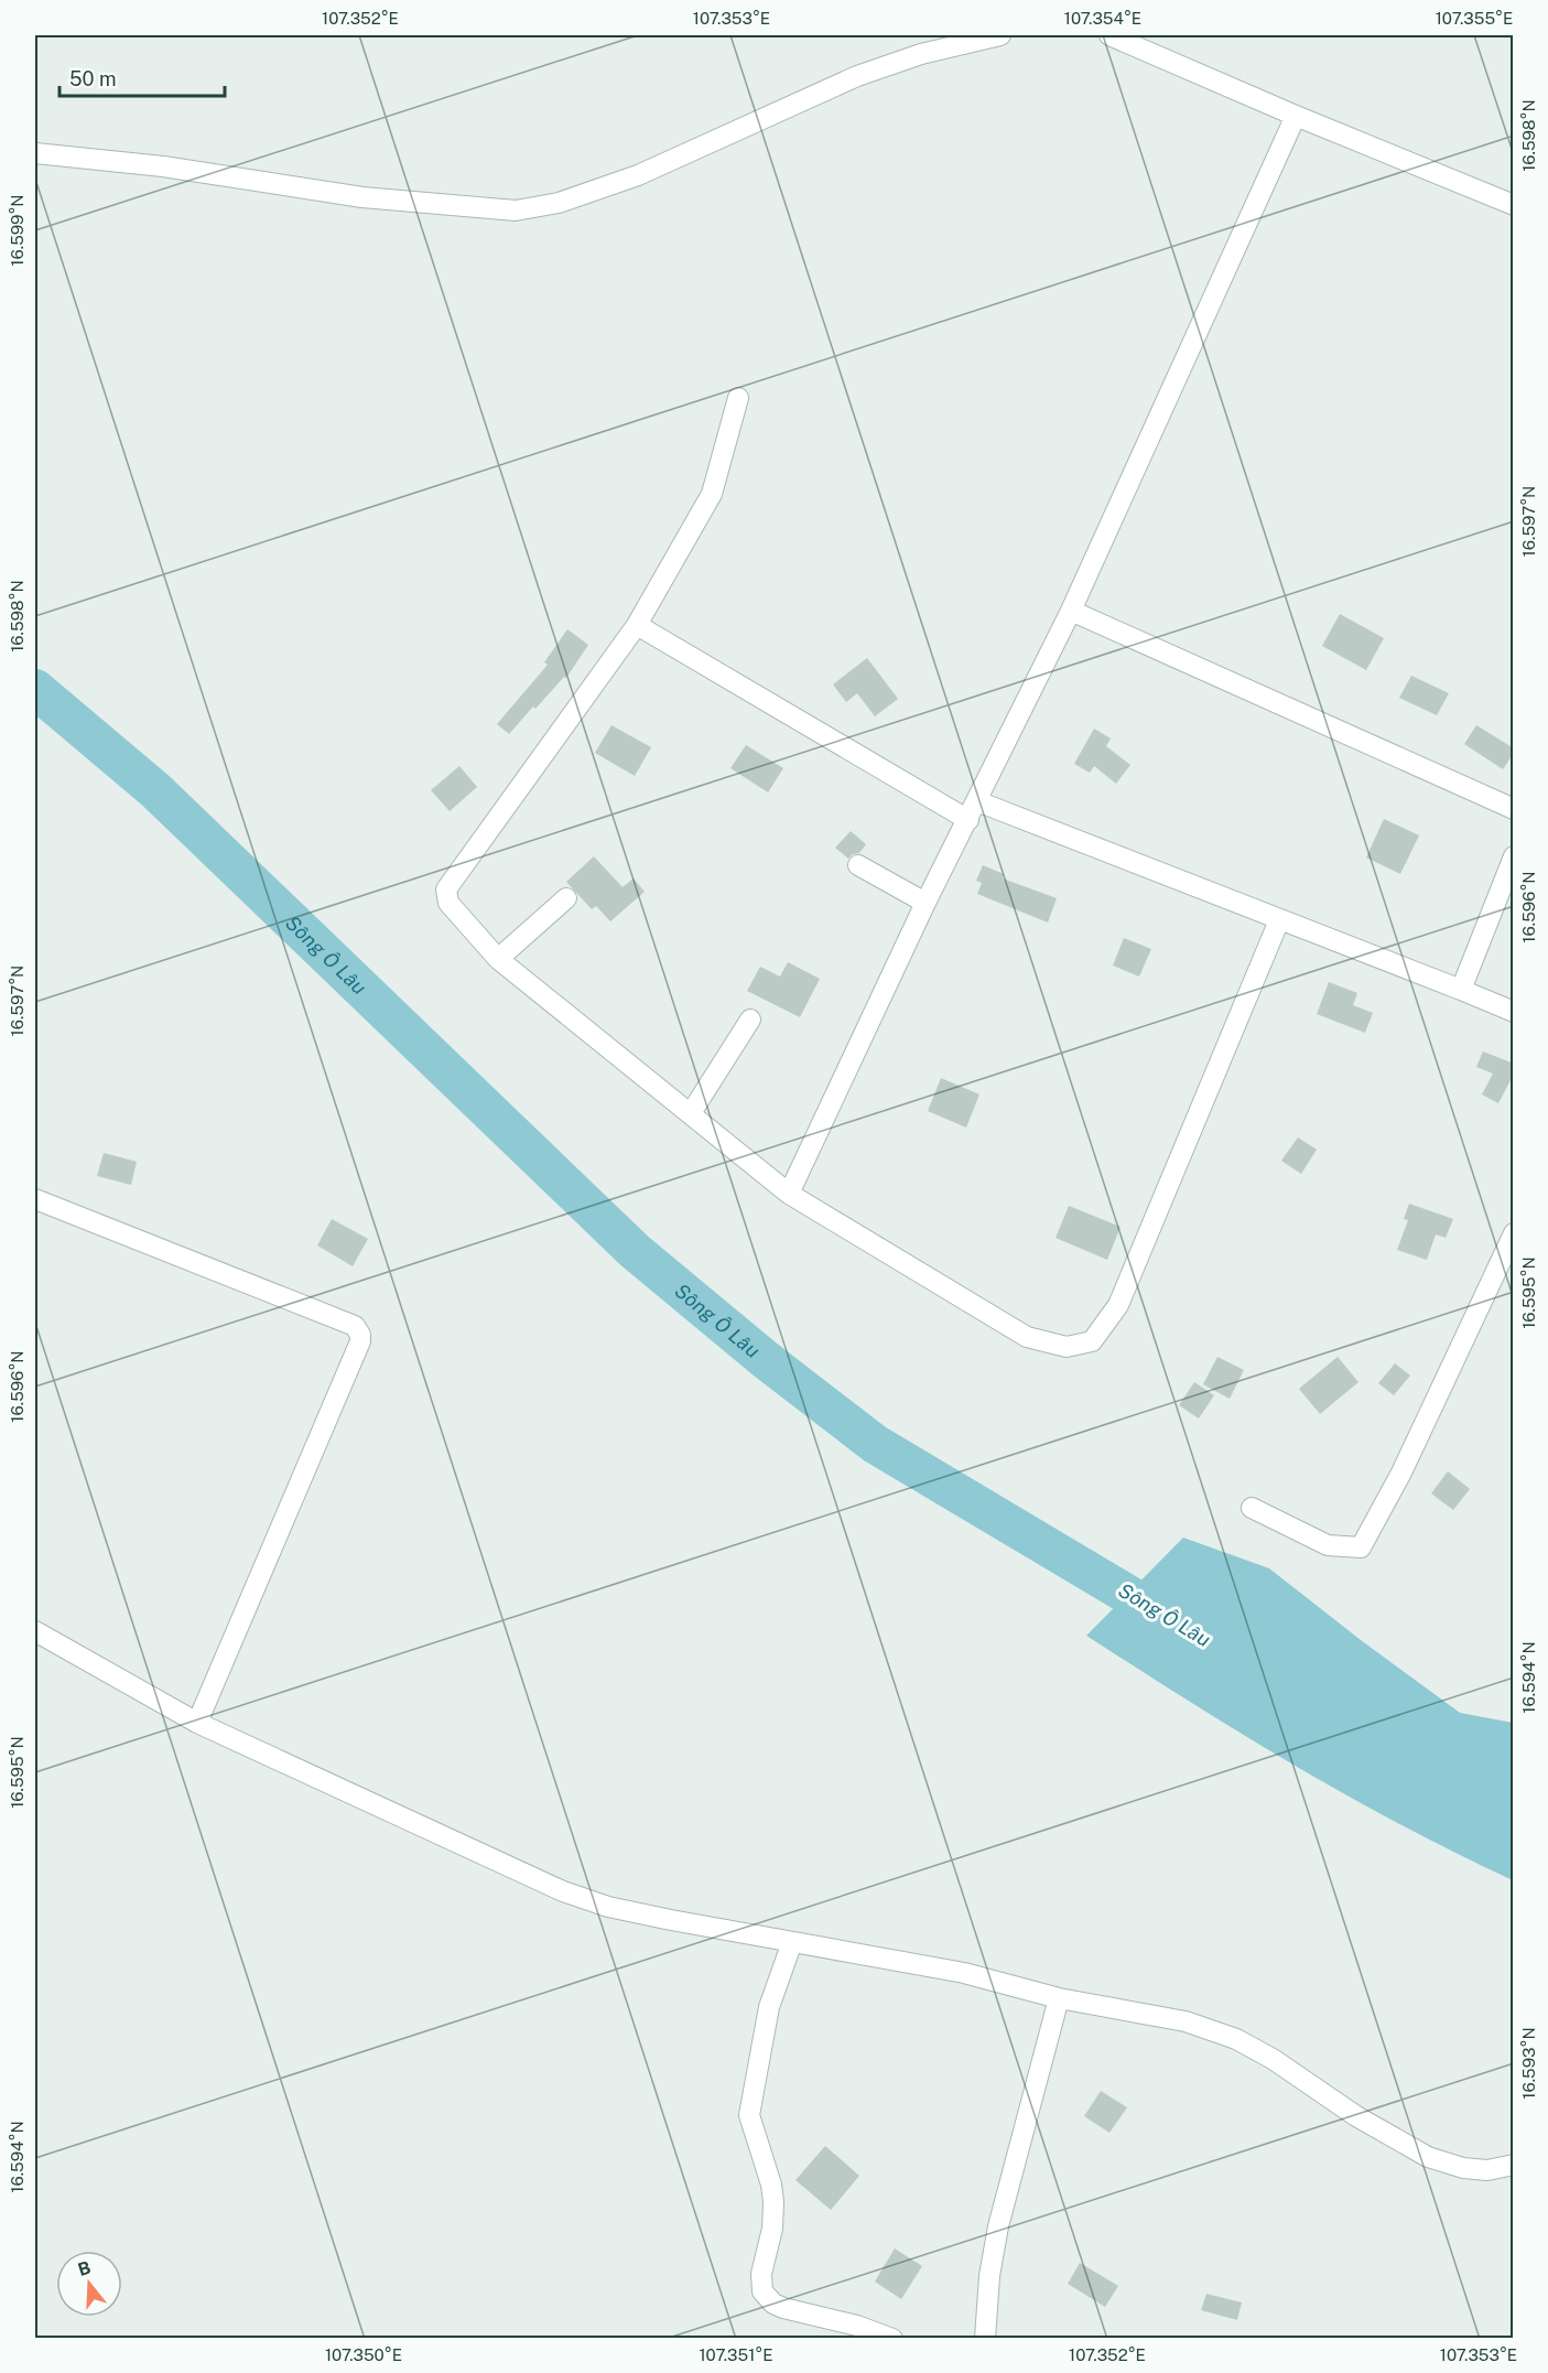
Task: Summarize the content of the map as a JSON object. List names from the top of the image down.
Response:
{
  "water": ["Sông Ô Lâu"],
  "scale_bar": "50 m",
  "north": "top",
  "coordinates": [
    "107.352°E",
    "107.353°E",
    "107.354°E",
    "107.355°E",
    "16.598°N",
    "16.599°N",
    "16.597°N",
    "16.596°N",
    "16.595°N",
    "16.594°N",
    "16.593°N",
    "107.350°E",
    "107.351°E"
  ]
}
